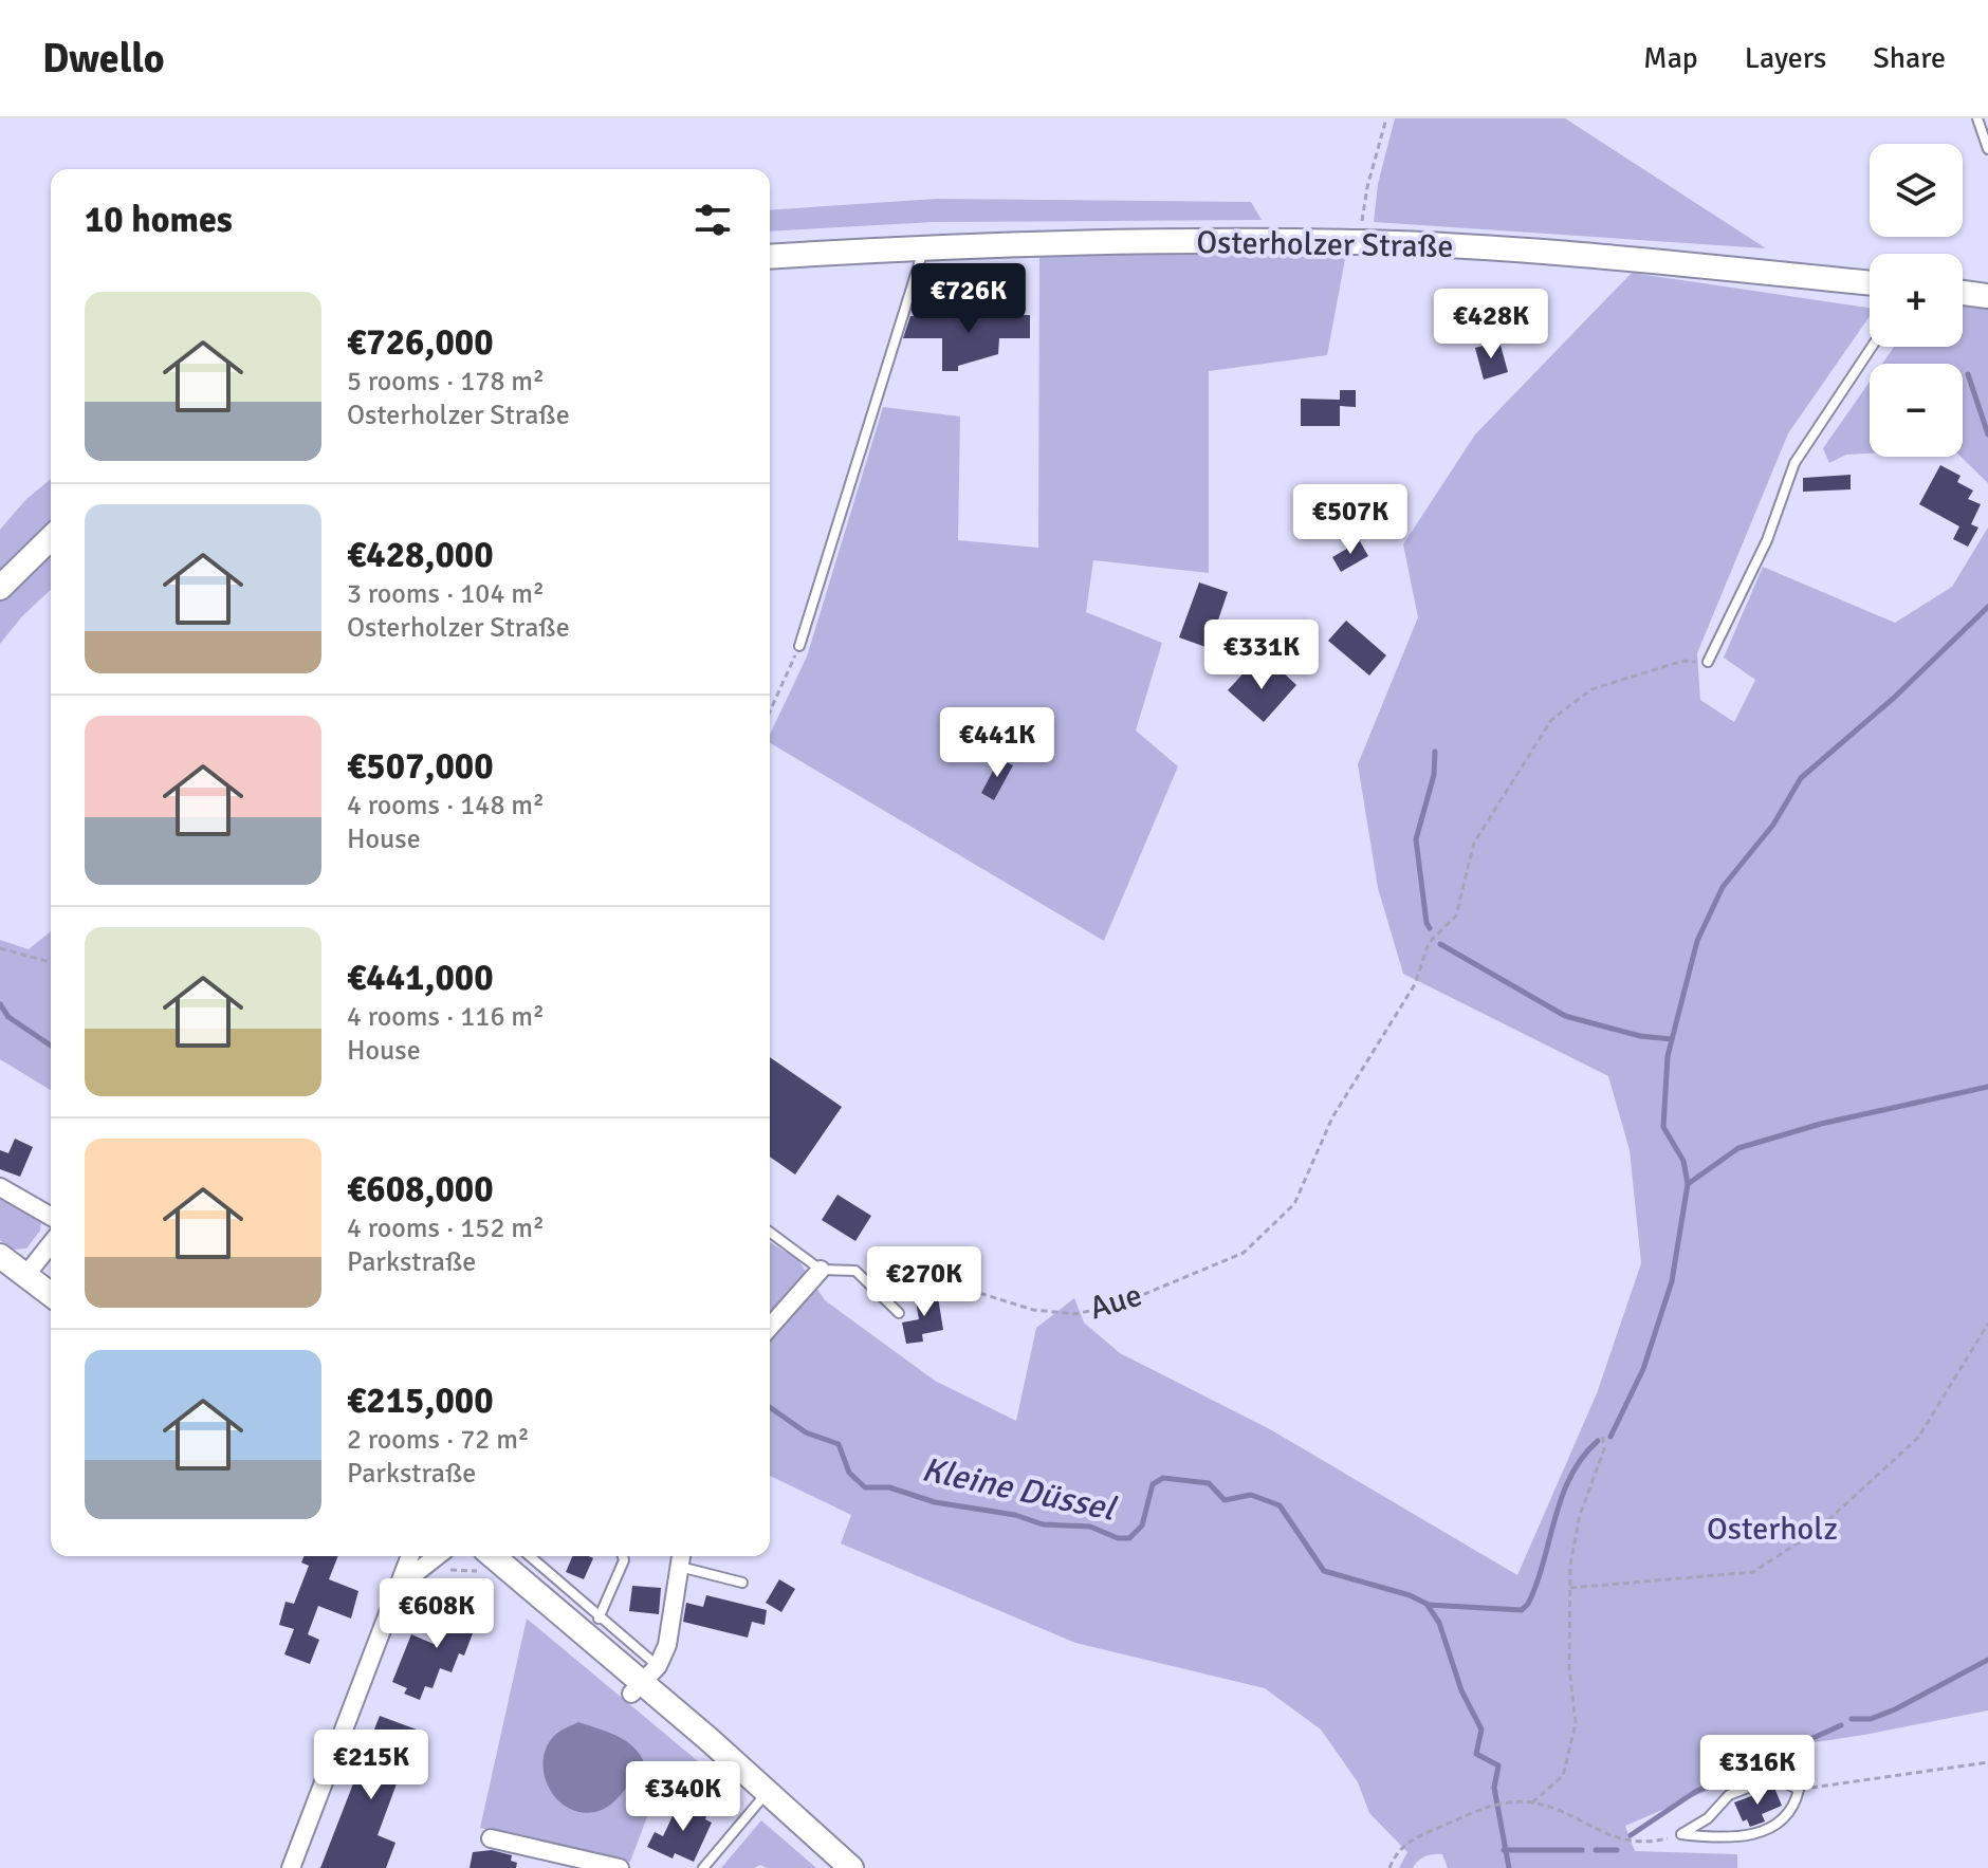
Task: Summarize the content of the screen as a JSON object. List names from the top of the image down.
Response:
{
  "streets": {
    "main road": ["Osterholzer Straße"],
    "path": ["Aue"]
  },
  "water": ["Kleine Düssel"],
  "parks": ["Osterholz"],
  "page": {
    "header": "Dwello",
    "nav": ["Map", "Layers", "Share"],
    "map_buttons": ["+", "−"],
    "heading": "10 homes",
    "price": [
      "€726K",
      "€428K",
      "€507K",
      "€331K",
      "€441K",
      "€270K",
      "€608K",
      "€215K",
      "€316K",
      "€340K"
    ],
    "list": [
      {
        "name": "€726,000",
        "note": "5 rooms · 178 m² · Osterholzer Straße"
      },
      {
        "name": "€428,000",
        "note": "3 rooms · 104 m² · Osterholzer Straße"
      },
      {
        "name": "€507,000",
        "note": "4 rooms · 148 m² · House"
      },
      {
        "name": "€441,000",
        "note": "4 rooms · 116 m² · House"
      },
      {
        "name": "€608,000",
        "note": "4 rooms · 152 m² · Parkstraße"
      },
      {
        "name": "€215,000",
        "note": "2 rooms · 72 m² · Parkstraße"
      }
    ]
  }
}
